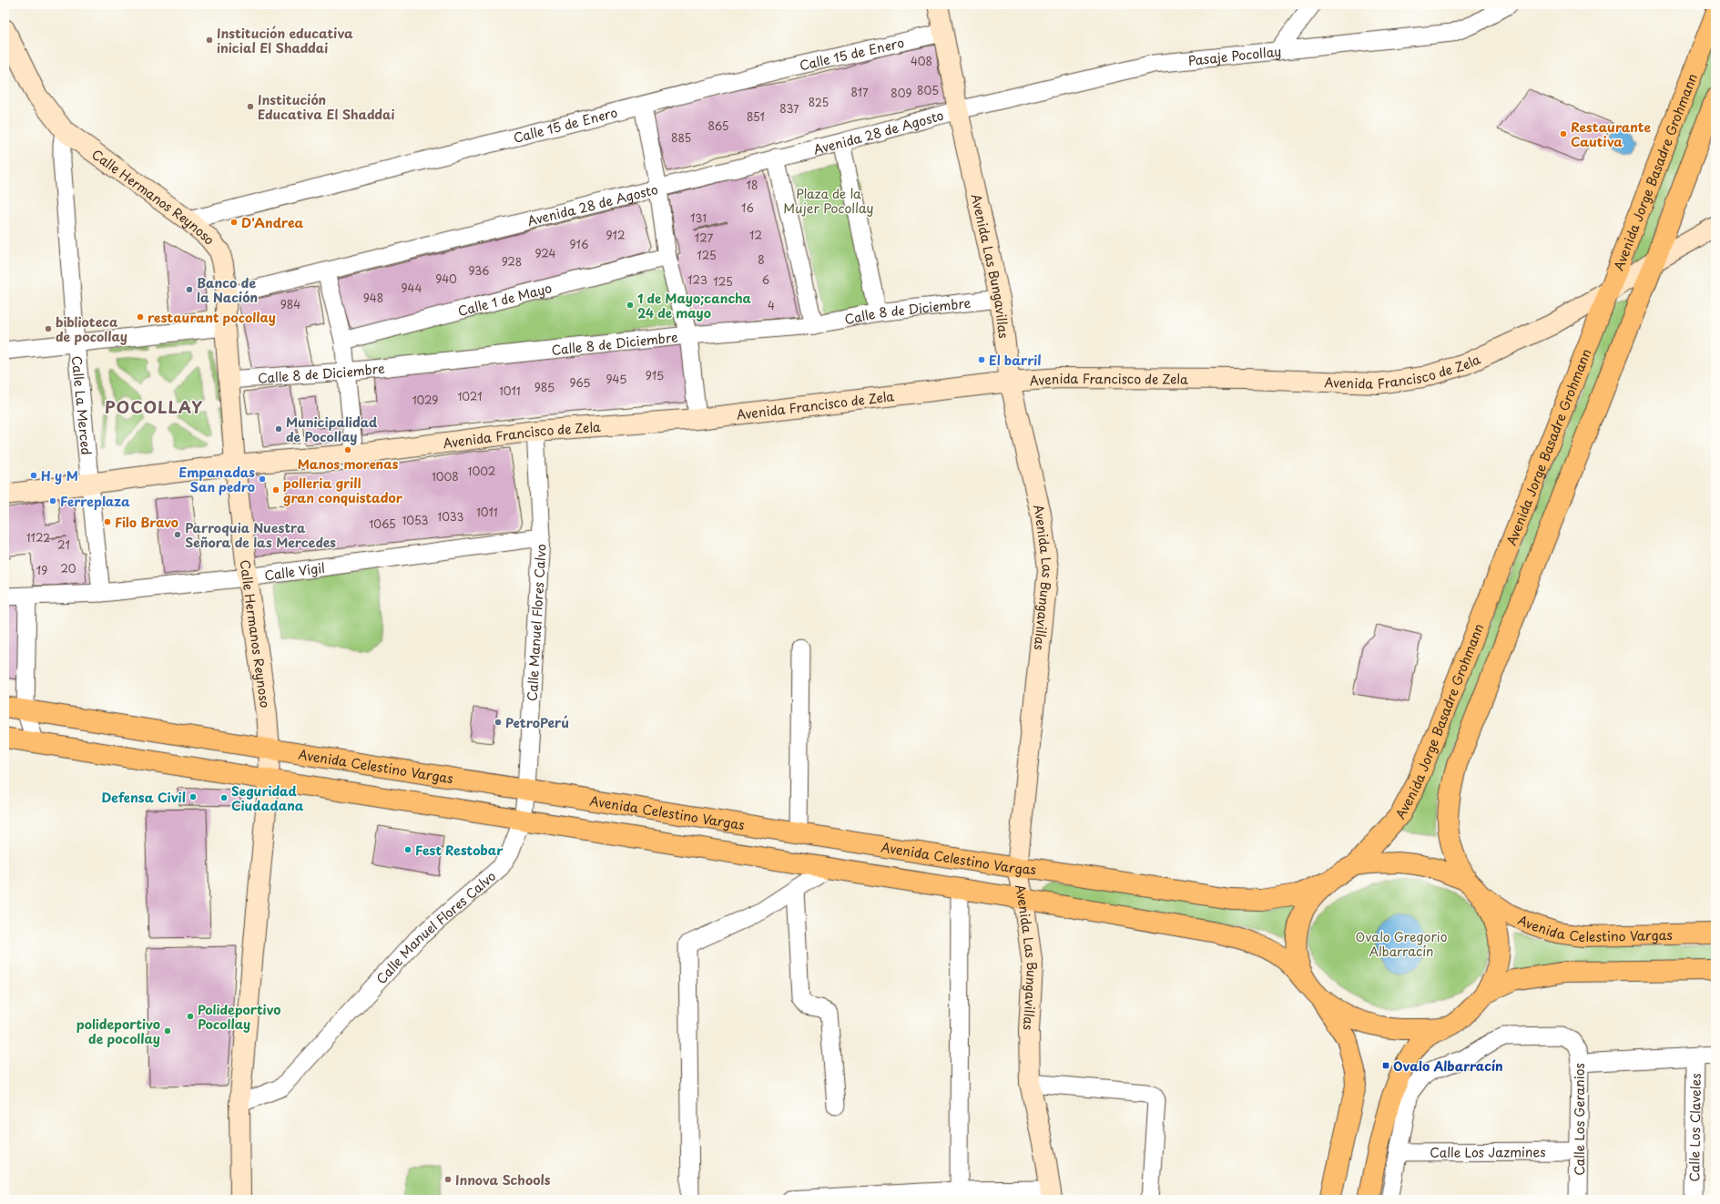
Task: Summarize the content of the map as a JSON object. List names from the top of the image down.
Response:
{
  "streets": {
    "main road": ["Avenida Jorge Basadre Grohmann", "Avenida Celestino Vargas"],
    "street": [
      "Calle 15 de Enero",
      "Pasaje Pocollay",
      "Avenida 28 de Agosto",
      "Calle Hermanos Reynoso",
      "Avenida Las Bungavillas",
      "Calle 1 de Mayo",
      "Calle 8 de Diciembre",
      "Avenida Francisco de Zela",
      "Calle La Merced",
      "Calle Vigil",
      "Calle Manuel Flores Calvo",
      "Calle Los Geranios",
      "Calle Los Claveles",
      "Calle Los Jazmines"
    ]
  },
  "crossings": [
    ["Calle 15 de Enero", "Calle Hermanos Reynoso"],
    ["Calle 15 de Enero", "Avenida Las Bungavillas"],
    ["Pasaje Pocollay", "Avenida 28 de Agosto"],
    ["Pasaje Pocollay", "Avenida Las Bungavillas"],
    ["Avenida 28 de Agosto", "Calle Hermanos Reynoso"],
    ["Avenida 28 de Agosto", "Avenida Las Bungavillas"],
    ["Avenida Jorge Basadre Grohmann", "Avenida Francisco de Zela"],
    ["Calle Hermanos Reynoso", "Calle 8 de Diciembre"],
    ["Calle Hermanos Reynoso", "Avenida Francisco de Zela"],
    ["Calle Hermanos Reynoso", "Calle La Merced"],
    ["Calle Hermanos Reynoso", "Calle Vigil"],
    ["Calle Hermanos Reynoso", "Calle Manuel Flores Calvo"],
    ["Calle Hermanos Reynoso", "Avenida Celestino Vargas"],
    ["Avenida Las Bungavillas", "Calle 8 de Diciembre"],
    ["Avenida Las Bungavillas", "Avenida Francisco de Zela"],
    ["Avenida Las Bungavillas", "Avenida Celestino Vargas"],
    ["Avenida Francisco de Zela", "Calle La Merced"],
    ["Avenida Francisco de Zela", "Calle Manuel Flores Calvo"],
    ["Calle La Merced", "Calle Vigil"],
    ["Calle Vigil", "Calle Manuel Flores Calvo"],
    ["Calle Manuel Flores Calvo", "Avenida Celestino Vargas"],
    ["Calle Los Geranios", "Calle Los Jazmines"]
  ],
  "districts": ["POCOLLAY"],
  "parks": ["Plaza de la Mujer Pocollay", "Ovalo Gregorio Albarracín"],
  "places": {
    "other": [
      "Institución educativa inicial El Shaddai",
      "Institución Educativa El Shaddai",
      "Restaurante Cautiva",
      "D'Andrea",
      "Banco de la Nación",
      "1 de Mayo;cancha 24 de mayo",
      "restaurant pocollay",
      "biblioteca de pocollay",
      "El barril",
      "Municipalidad de Pocollay",
      "Manos morenas",
      "H y M",
      "Empanadas San pedro",
      "polleria grill gran conquistador",
      "Ferreplaza",
      "Filo Bravo",
      "Parroquia Nuestra Señora de las Mercedes",
      "PetroPerú",
      "Defensa Civil",
      "Seguridad Ciudadana",
      "Fest Restobar",
      "Polideportivo Pocollay",
      "polideportivo de pocollay",
      "Innova Schools"
    ],
    "transit": ["Ovalo Albarracín"]
  },
  "house_numbers": [
    "408",
    "805",
    "817",
    "809",
    "825",
    "837",
    "851",
    "865",
    "885",
    "18",
    "16",
    "131",
    "912",
    "12",
    "127",
    "916",
    "924",
    "125",
    "8",
    "928",
    "936",
    "940",
    "123",
    "6",
    "125",
    "944",
    "948",
    "984",
    "4",
    "915",
    "945",
    "965",
    "985",
    "1011",
    "1021",
    "1029",
    "1002",
    "1008",
    "1011",
    "1033",
    "1053",
    "1065",
    "1122",
    "21",
    "20",
    "19"
  ]
}
